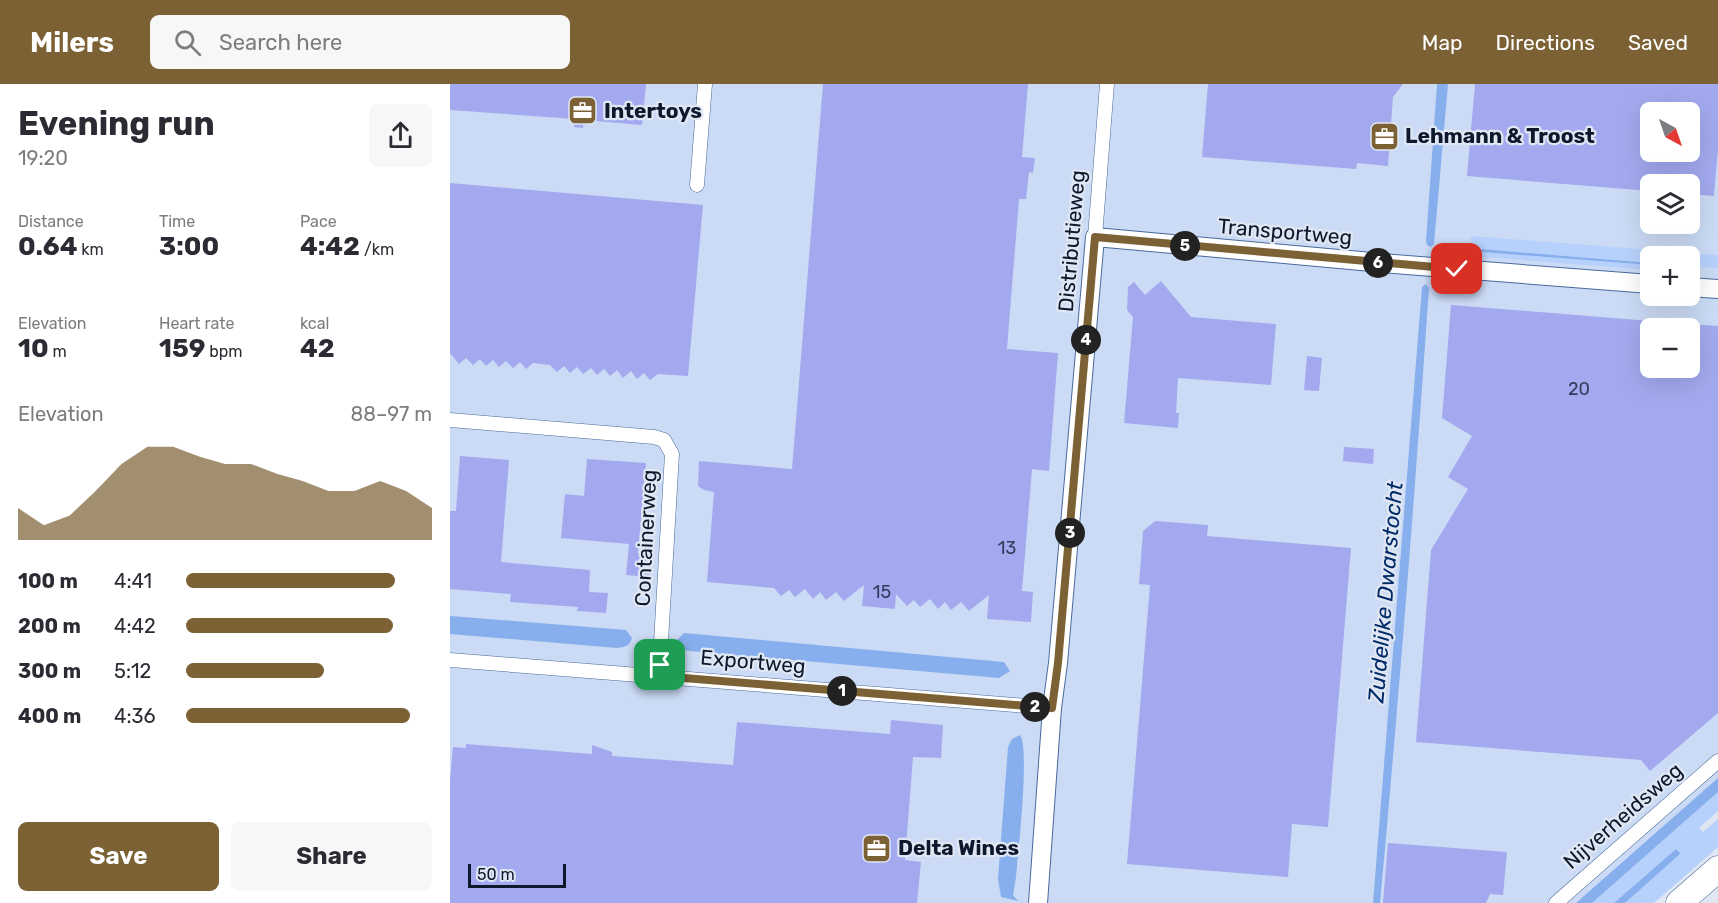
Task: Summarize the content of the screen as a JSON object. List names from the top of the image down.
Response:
{
  "streets": {
    "street": [
      "Transportweg",
      "Distributieweg",
      "Containerweg",
      "Exportweg",
      "Nijverheidsweg"
    ]
  },
  "crossings": [
    ["Transportweg", "Distributieweg"],
    ["Distributieweg", "Exportweg"],
    ["Containerweg", "Exportweg"]
  ],
  "water": ["Zuidelijke Dwarstocht"],
  "places": {
    "office": ["Intertoys", "Lehmann & Troost", "Delta Wines"]
  },
  "house_numbers": ["20", "13", "15"],
  "scale_bar": "50 m",
  "north": "bottom right",
  "page": {
    "header": "Milers",
    "search": "Search here",
    "nav": ["Map", "Directions", "Saved"],
    "heading": ["Evening run", "19:20"],
    "map_buttons": ["+", "−"],
    "stats": [
      ["Distance", "0.64 km"],
      ["Time", "3:00"],
      ["Pace", "4:42 /km"],
      ["Elevation", "10 m"],
      ["Heart rate", "159 bpm"],
      ["kcal", "42"]
    ],
    "pins": [
      "5",
      "6",
      "4",
      "3",
      "1",
      "2"
    ],
    "chart": ["Elevation", "88–97 m"],
    "list": [
      {
        "name": "100 m",
        "note": "4:41"
      },
      {
        "name": "200 m",
        "note": "4:42"
      },
      {
        "name": "300 m",
        "note": "5:12"
      },
      {
        "name": "400 m",
        "note": "4:36"
      }
    ],
    "buttons": ["Save", "Share"],
    "scale": "50 m"
  }
}
